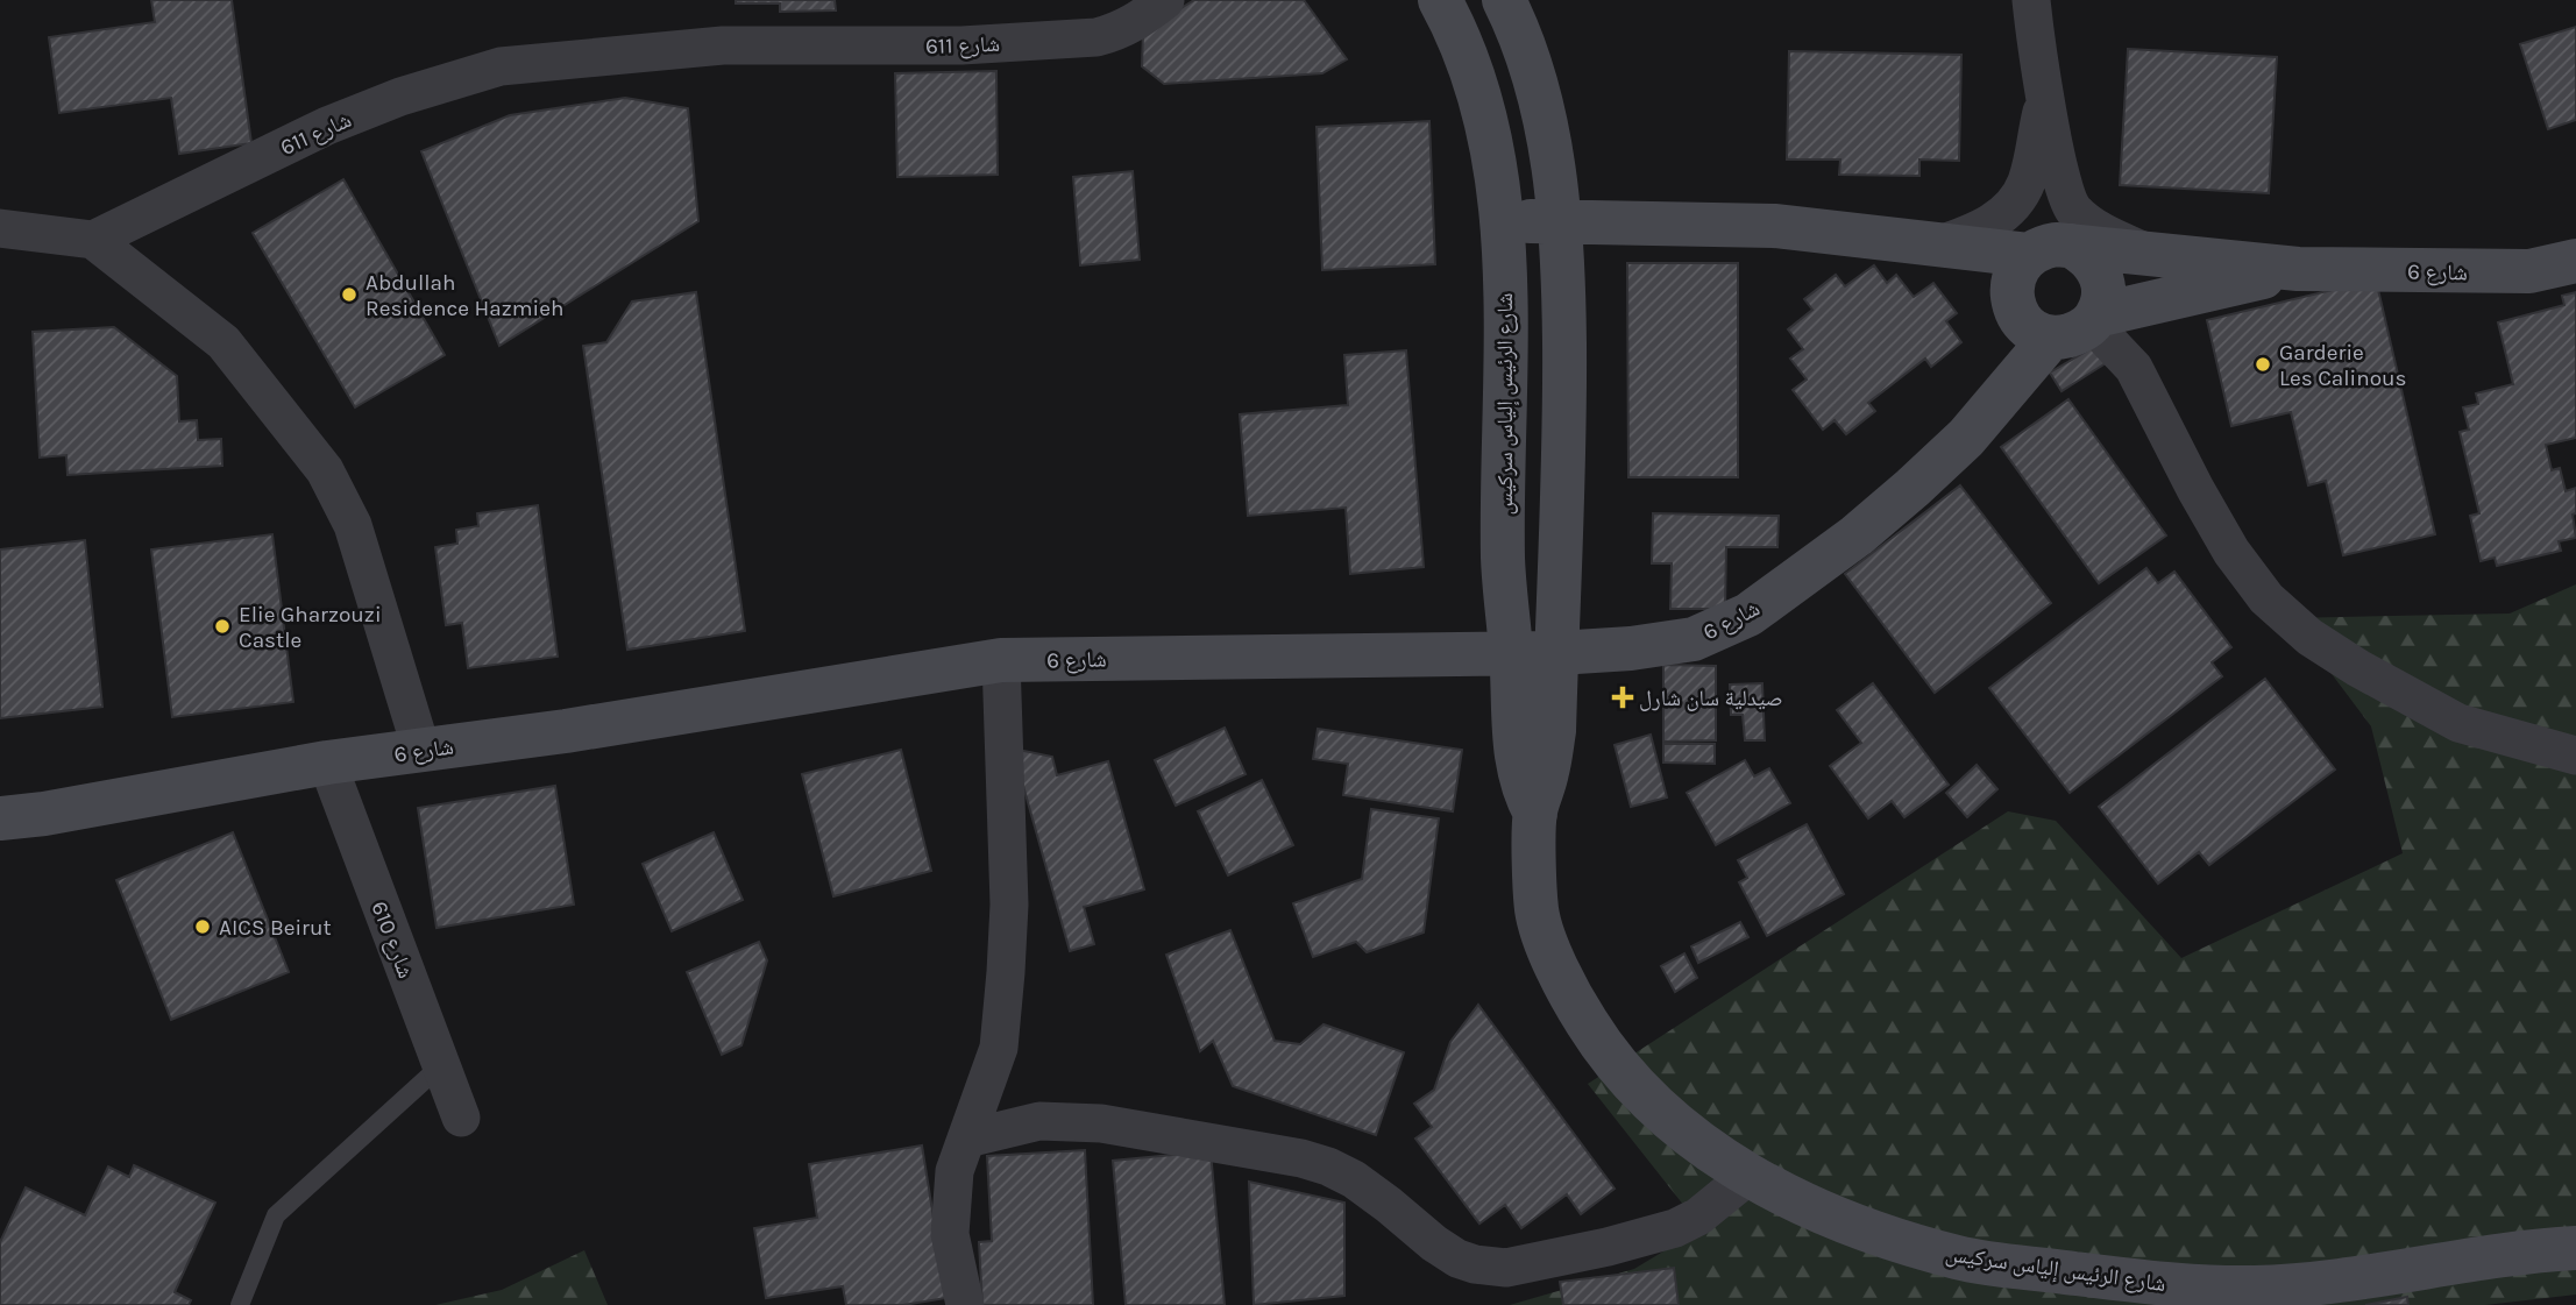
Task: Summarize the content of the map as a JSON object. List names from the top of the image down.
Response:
{
  "streets": {
    "street": [
      "شارع 611",
      "شارع 6",
      "شارع الرئيس إلياس سركيس",
      "شارع 610"
    ]
  },
  "crossings": [
    ["شارع 6", "شارع الرئيس إلياس سركيس"],
    ["شارع 6", "شارع 610"]
  ],
  "places": {
    "other": [
      "Abdullah Residence Hazmieh",
      "Garderie Les Calinous",
      "Elie Gharzouzi Castle",
      "AICS Beirut"
    ],
    "health": ["صيدلية سان شارل"]
  }
}
